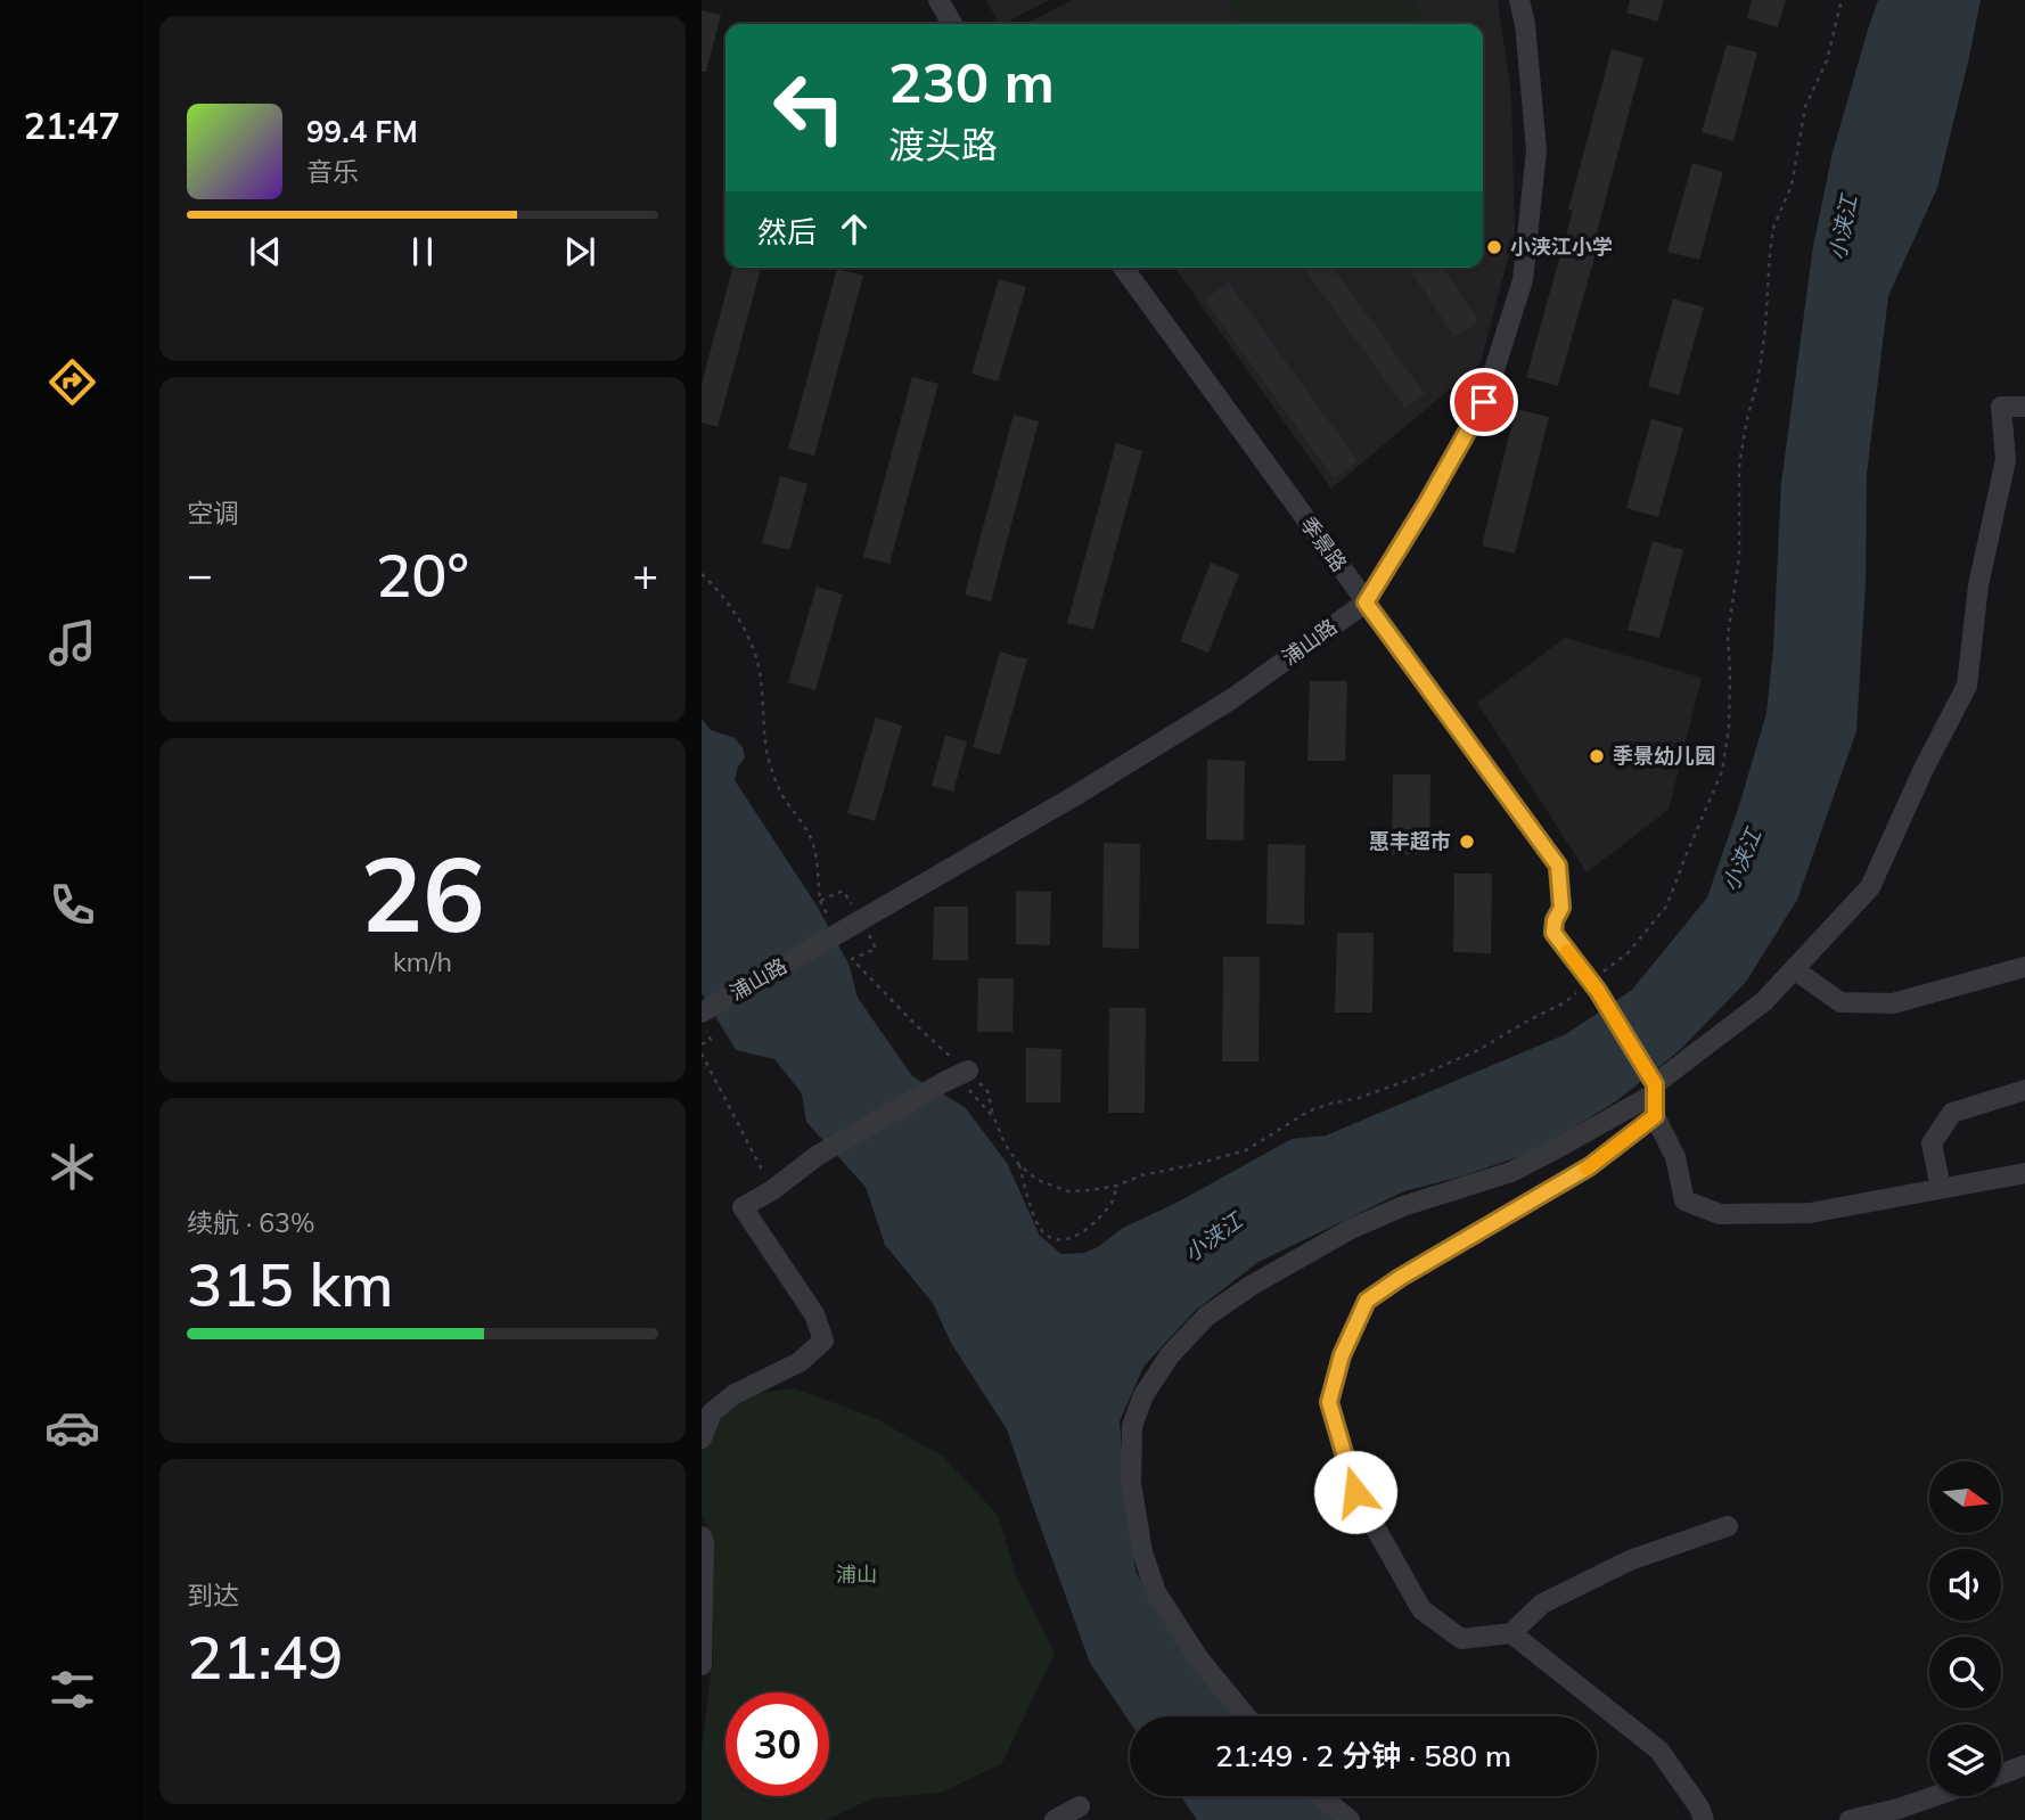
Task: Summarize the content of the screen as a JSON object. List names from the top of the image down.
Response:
{
  "streets": {
    "street": ["季景路", "浦山路"]
  },
  "crossings": [
    ["季景路", "浦山路"]
  ],
  "water": ["小浃江"],
  "parks": ["浦山"],
  "places": ["小浃江小学", "季景幼儿园", "惠丰超市"],
  "north": "right",
  "page": {
    "tabs": "21:47",
    "turn": ["230 m", "渡头路"],
    "song": ["99.4 FM", "音乐"],
    "then": "然后",
    "tile": [
      "空调",
      ["26", "km/h"],
      ["续航 · 63%", "315 km"],
      ["到达", "21:49"]
    ],
    "heat": ["−", "20°", "+"],
    "limit": "30",
    "trip": "21:49 · 2 分钟 · 580 m"
  }
}
